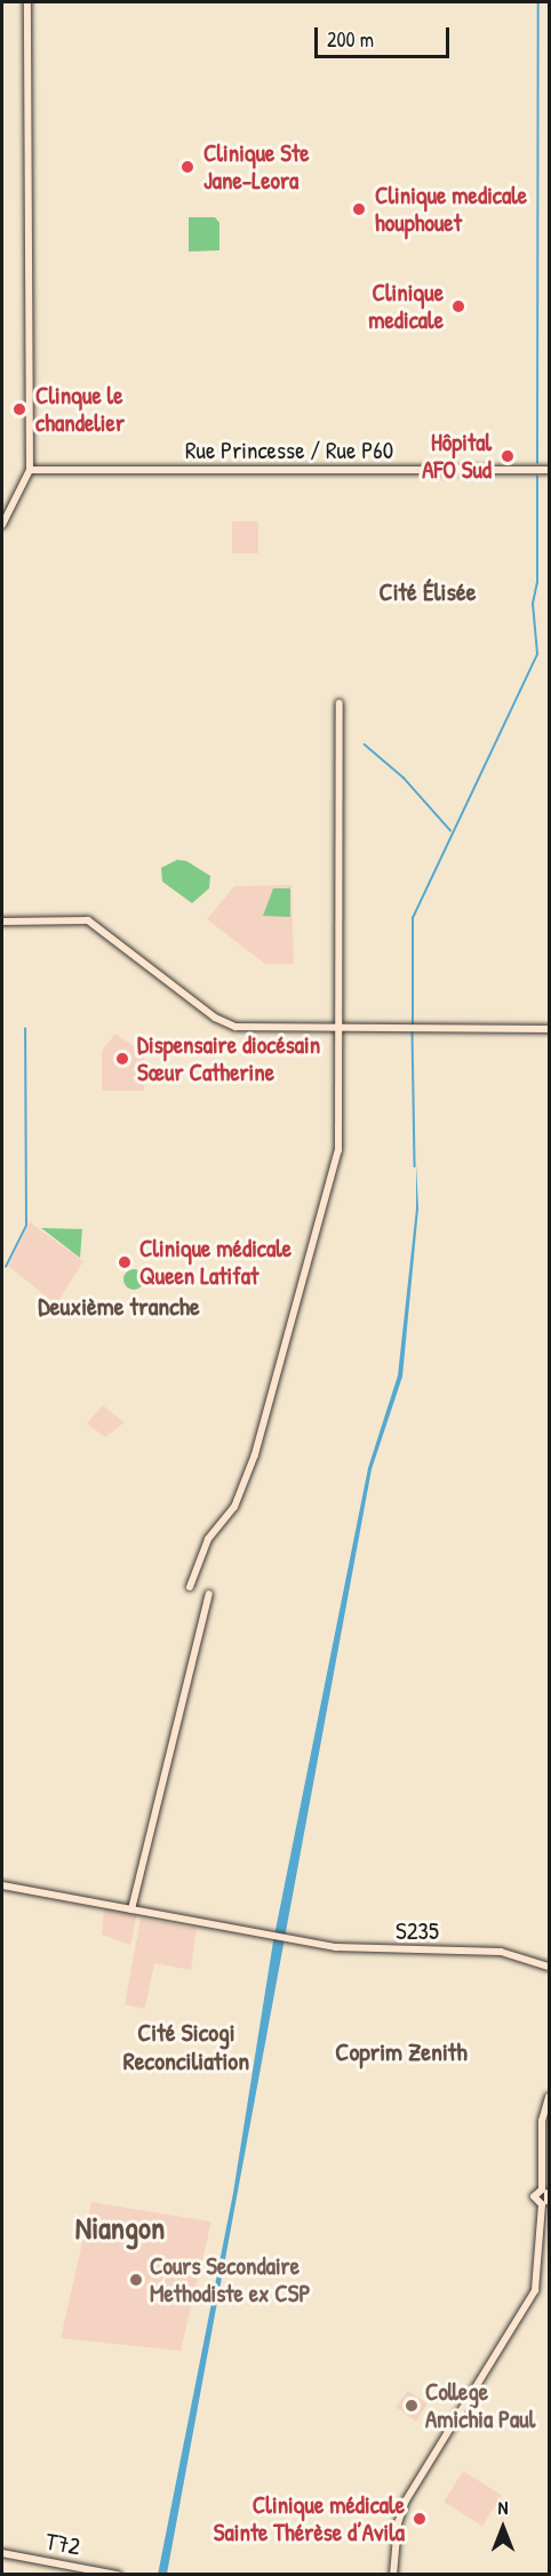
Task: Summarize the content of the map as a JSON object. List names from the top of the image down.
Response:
{
  "streets": {
    "street": ["Rue Princesse / Rue P60", "S235", "T72"]
  },
  "districts": [
    "Cité Élisée",
    "Deuxième tranche",
    "Cité Sicogi Reconciliation",
    "Coprim Zenith",
    "Niangon"
  ],
  "places": [
    "Clinique Ste Jane-Leora",
    "Clinique medicale houphouet",
    "Clinique medicale",
    "Clinque le chandelier",
    "Hôpital AFO Sud",
    "Dispensaire diocésain Sœur Catherine",
    "Clinique médicale Queen Latifat",
    "Cours Secondaire Methodiste ex CSP",
    "College Amichia Paul",
    "Clinique médicale Sainte Thérèse d’Avila"
  ],
  "scale_bar": "200 m",
  "north": "top"
}
